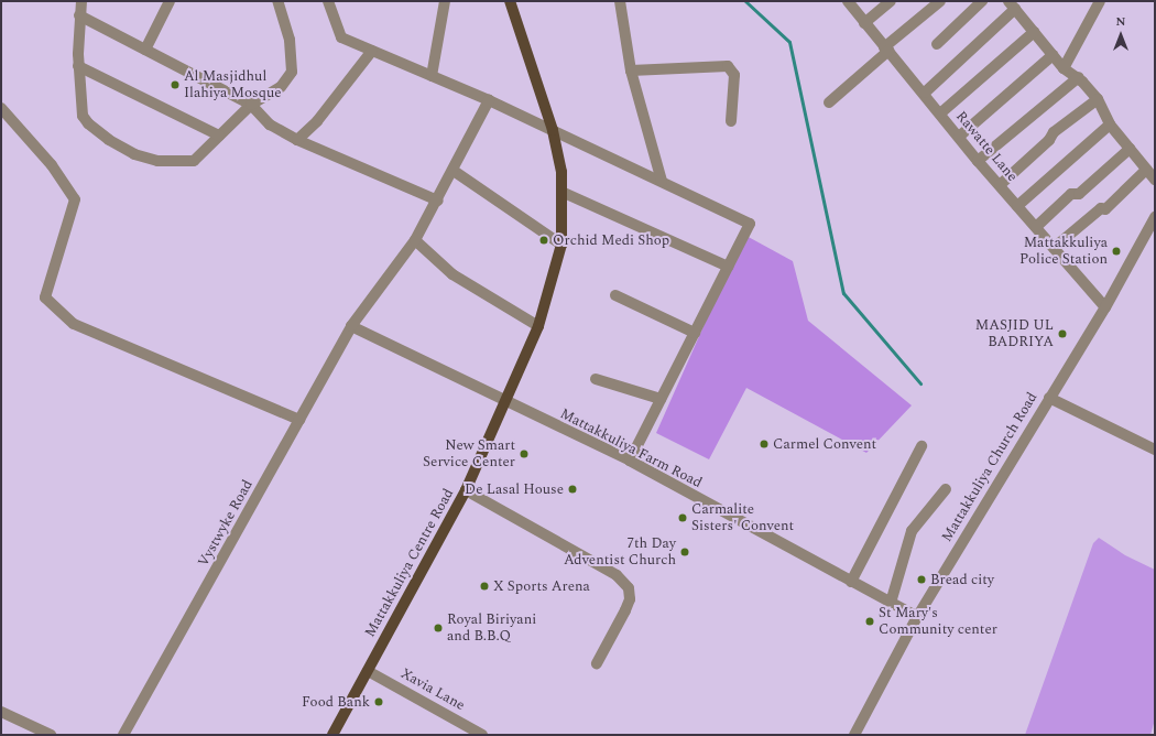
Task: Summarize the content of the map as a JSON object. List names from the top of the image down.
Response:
{
  "streets": {
    "main road": ["Mattakkuliya Centre Road"],
    "street": [
      "Rawatte Lane",
      "Mattakkuliya Farm Road",
      "Mattakkuliya Church Road",
      "Vystwyke Road",
      "Xavia Lane"
    ]
  },
  "crossings": [
    ["Rawatte Lane", "Mattakkuliya Church Road"],
    ["Mattakkuliya Farm Road", "Mattakkuliya Church Road"],
    ["Mattakkuliya Farm Road", "Vystwyke Road"],
    ["Mattakkuliya Farm Road", "Mattakkuliya Centre Road"],
    ["Mattakkuliya Centre Road", "Xavia Lane"]
  ],
  "places": [
    "Al Masjidhul Ilahiya Mosque",
    "Orchid Medi Shop",
    "Mattakkuliya Police Station",
    "MASJID UL BADRIYA",
    "Carmel Convent",
    "New Smart Service Center",
    "De Lasal House",
    "Carmalite Sisters' Convent",
    "7th Day Adventist Church",
    "Bread city",
    "X Sports Arena",
    "St Mary's Community center",
    "Royal Biriyani and B.B.Q",
    "Food Bank"
  ],
  "north": "top"
}
